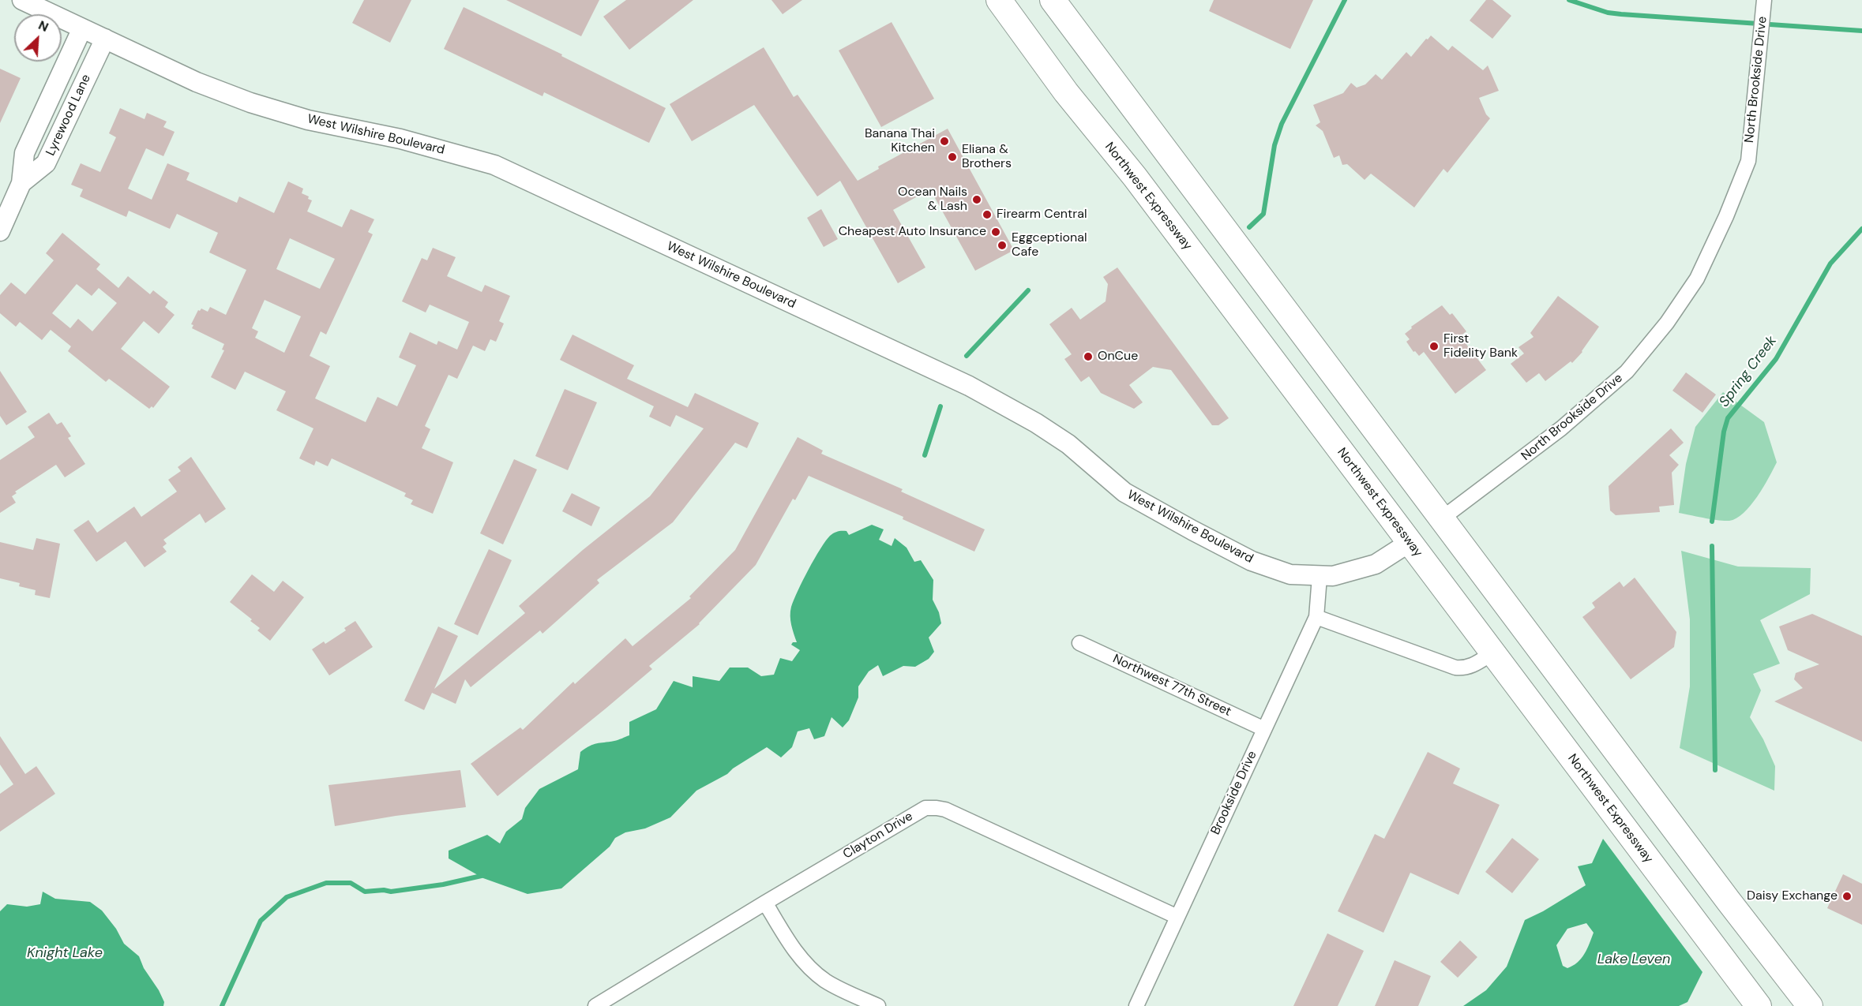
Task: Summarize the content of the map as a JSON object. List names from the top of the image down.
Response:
{
  "streets": {
    "highway": ["Northwest Expressway"],
    "main road": ["Lyrewood Lane", "West Wilshire Boulevard"],
    "street": [
      "North Brookside Drive",
      "Northwest 77th Street",
      "Brookside Drive",
      "Clayton Drive"
    ]
  },
  "crossings": [
    ["Lyrewood Lane", "West Wilshire Boulevard"],
    ["West Wilshire Boulevard", "Northwest Expressway"],
    ["West Wilshire Boulevard", "Brookside Drive"],
    ["Northwest 77th Street", "Brookside Drive"],
    ["Brookside Drive", "Clayton Drive"]
  ],
  "water": ["Spring Creek", "Knight Lake", "Lake Leven"],
  "places": [
    "Banana Thai Kitchen",
    "Eliana & Brothers",
    "Ocean Nails & Lash",
    "Firearm Central",
    "Cheapest Auto Insurance",
    "Eggceptional Cafe",
    "First Fidelity Bank",
    "OnCue",
    "Daisy Exchange"
  ],
  "north": "top right"
}
